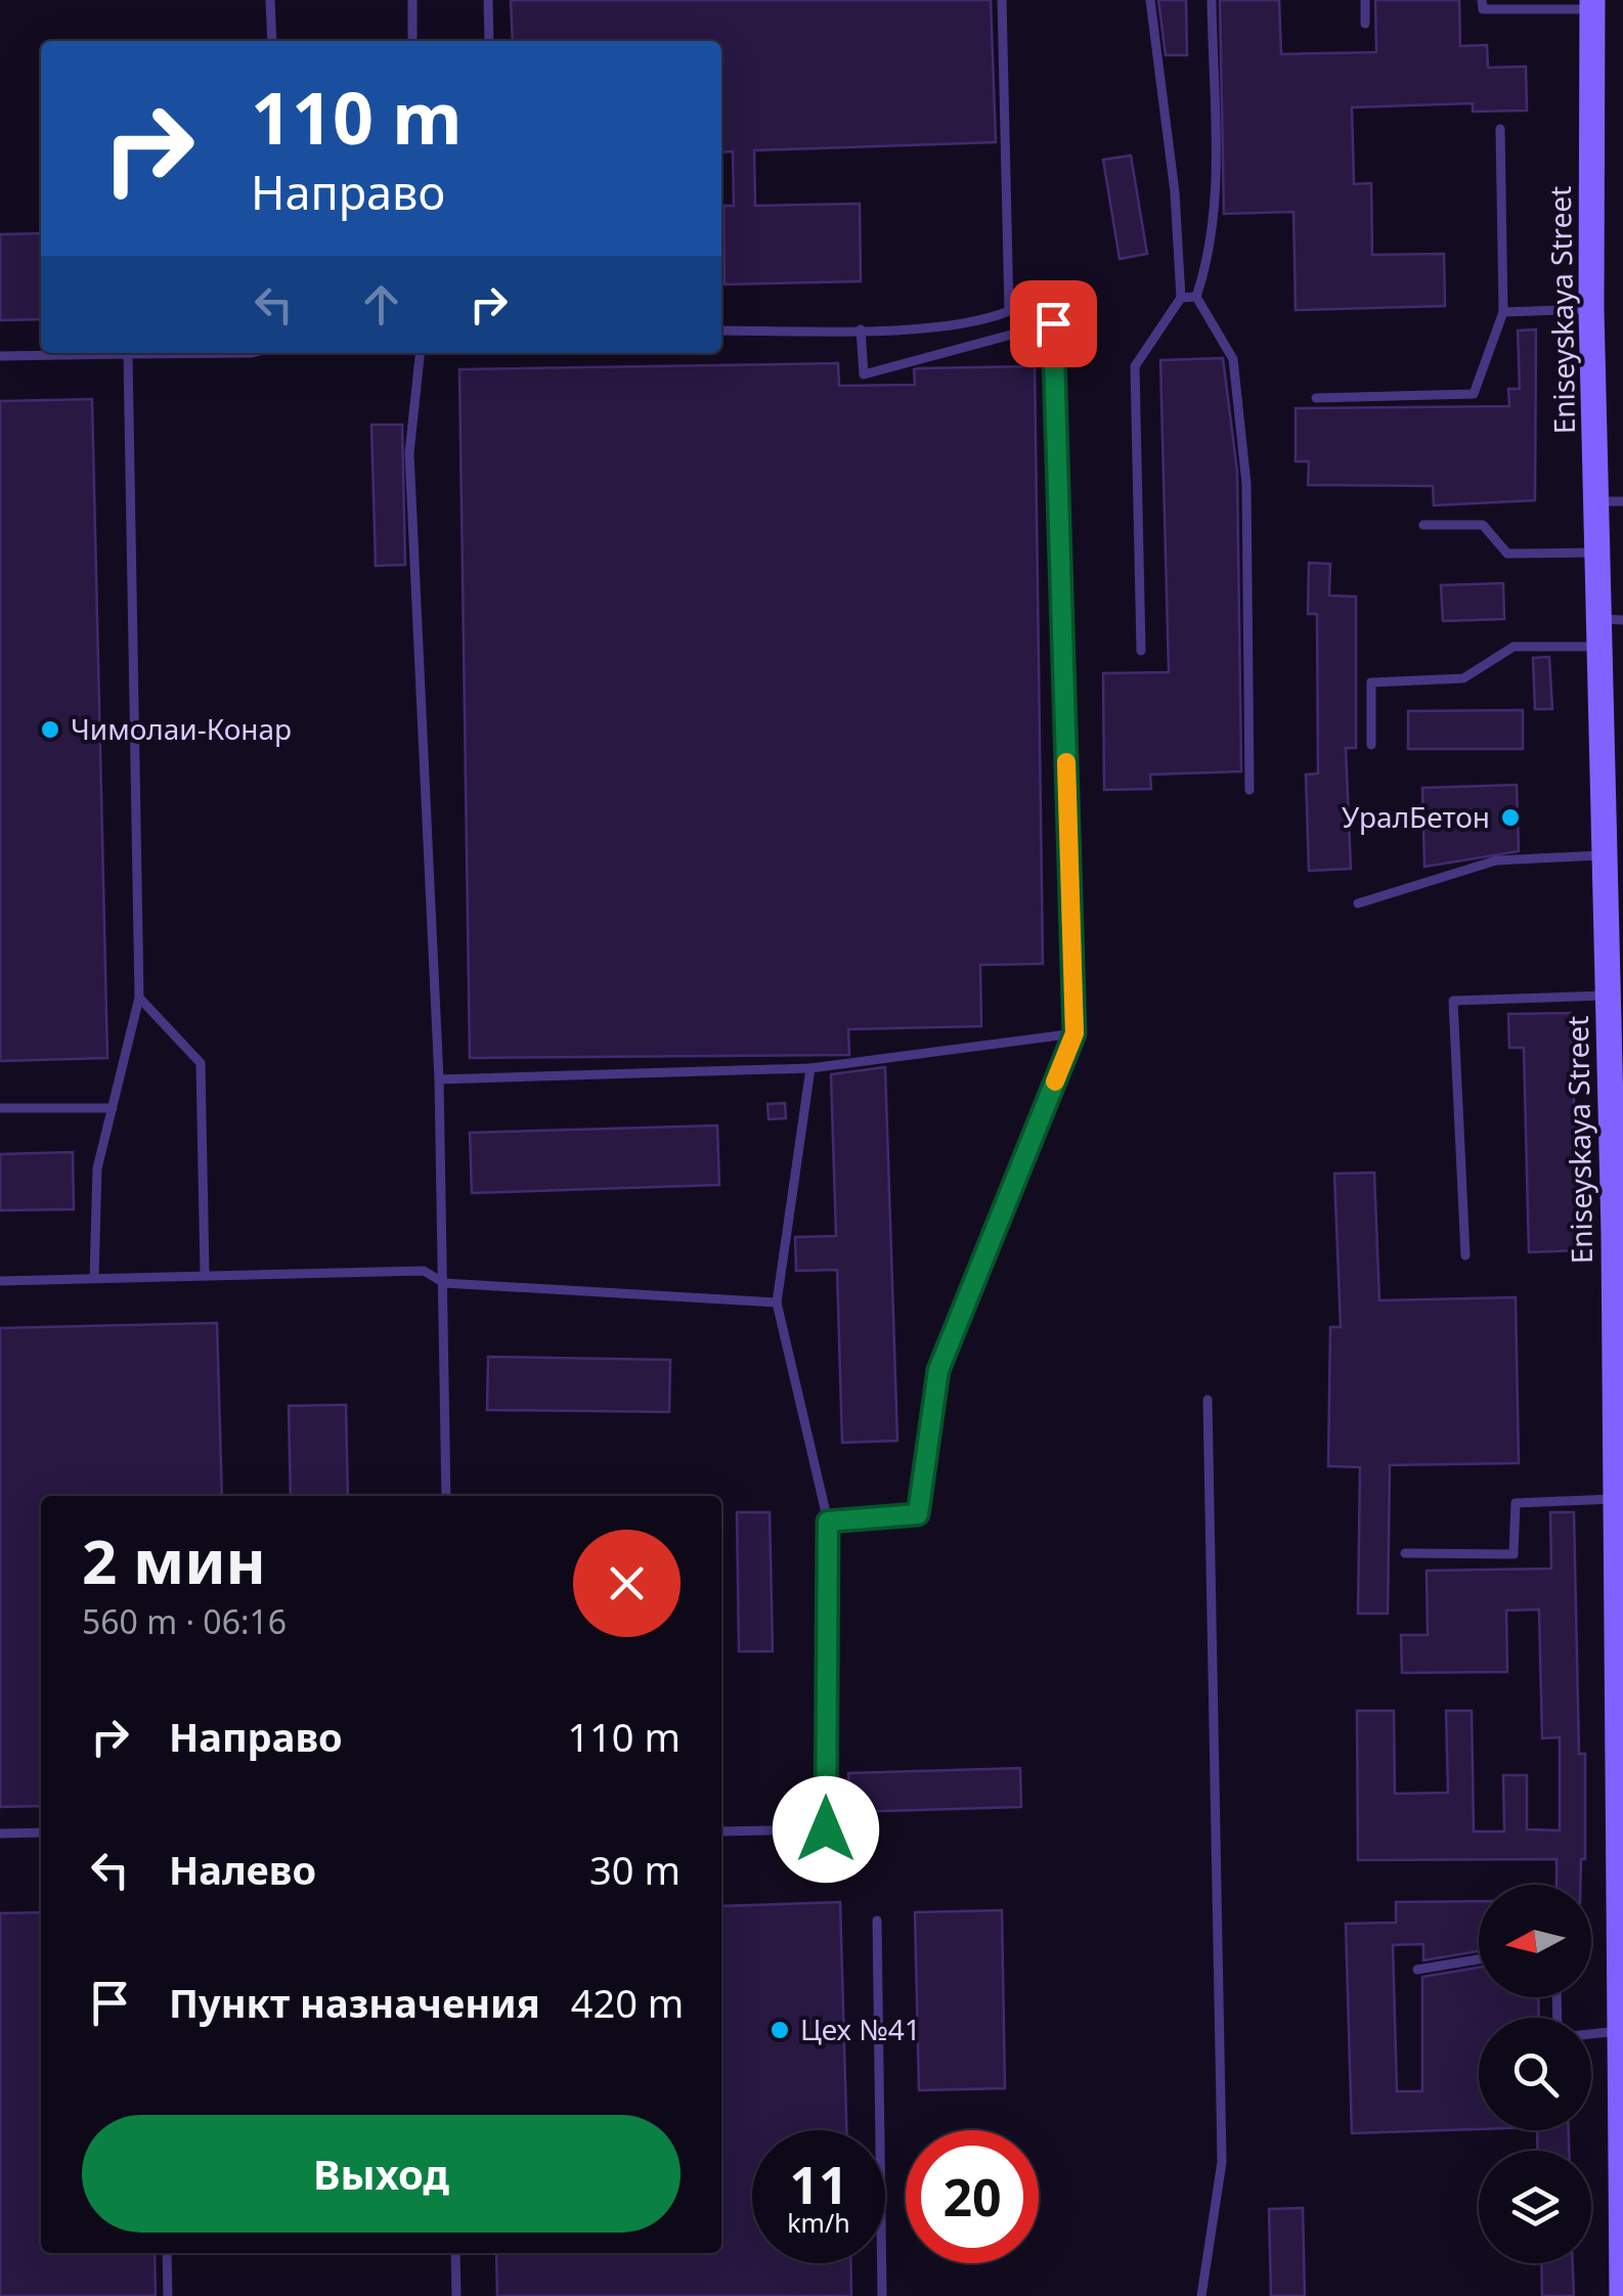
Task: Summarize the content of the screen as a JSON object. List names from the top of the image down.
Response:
{
  "streets": {
    "street": ["Eniseyskaya Street"]
  },
  "places": ["Чимолаи-Конар", "УралБетон", "Цех №41"],
  "north": "left",
  "page": {
    "turn": ["110 m", "Направо"],
    "heading": ["2 мин", "560 m · 06:16"],
    "list": [
      {
        "name": "Направо",
        "value": "110 m"
      },
      {
        "name": "Налево",
        "value": "30 m"
      },
      {
        "name": "Пункт назначения",
        "value": "420 m"
      }
    ],
    "buttons": "Выход",
    "speed": "11 km/h",
    "limit": "20"
  }
}
